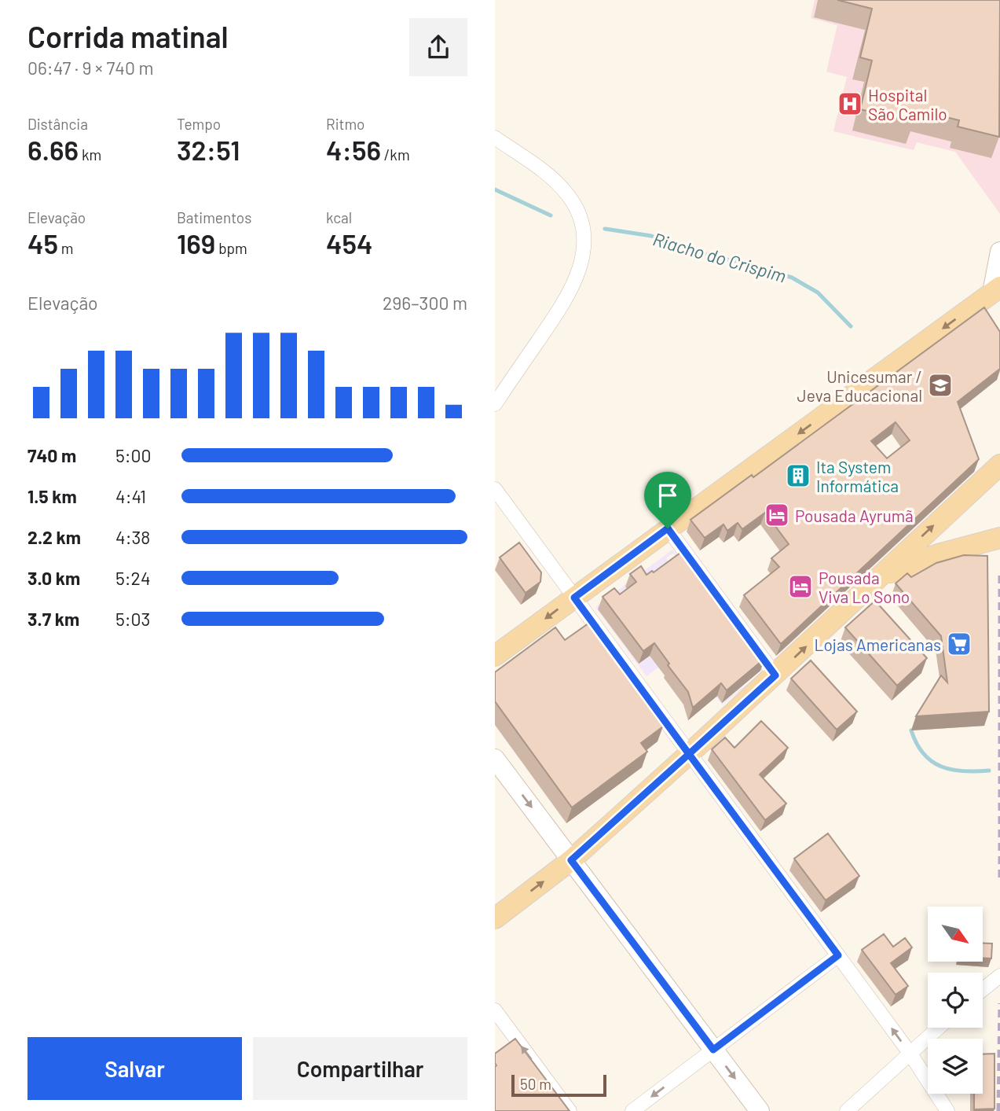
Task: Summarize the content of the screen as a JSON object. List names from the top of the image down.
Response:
{
  "water": ["Riacho do Crispim"],
  "places": {
    "hospital": ["Hospital São Camilo"],
    "school or university": ["Unicesumar / Jeva Educacional"],
    "building": ["Ita System Informática"],
    "hotel": ["Pousada Ayrumã", "Pousada Viva Lo Sono"],
    "supermarket": ["Lojas Americanas"]
  },
  "scale_bar": "50 m",
  "north": "bottom right",
  "page": {
    "heading": ["Corrida matinal", "06:47 · 9 × 740 m"],
    "stats": [
      ["Distância", "6.66 km"],
      ["Tempo", "32:51"],
      ["Ritmo", "4:56 /km"],
      ["Elevação", "45 m"],
      ["Batimentos", "169 bpm"],
      ["kcal", "454"]
    ],
    "chart": ["Elevação", "296–300 m"],
    "list": [
      {
        "name": "740 m",
        "note": "5:00"
      },
      {
        "name": "1.5 km",
        "note": "4:41"
      },
      {
        "name": "2.2 km",
        "note": "4:38"
      },
      {
        "name": "3.0 km",
        "note": "5:24"
      },
      {
        "name": "3.7 km",
        "note": "5:03"
      }
    ],
    "buttons": ["Salvar", "Compartilhar"],
    "scale": "50 m"
  }
}
